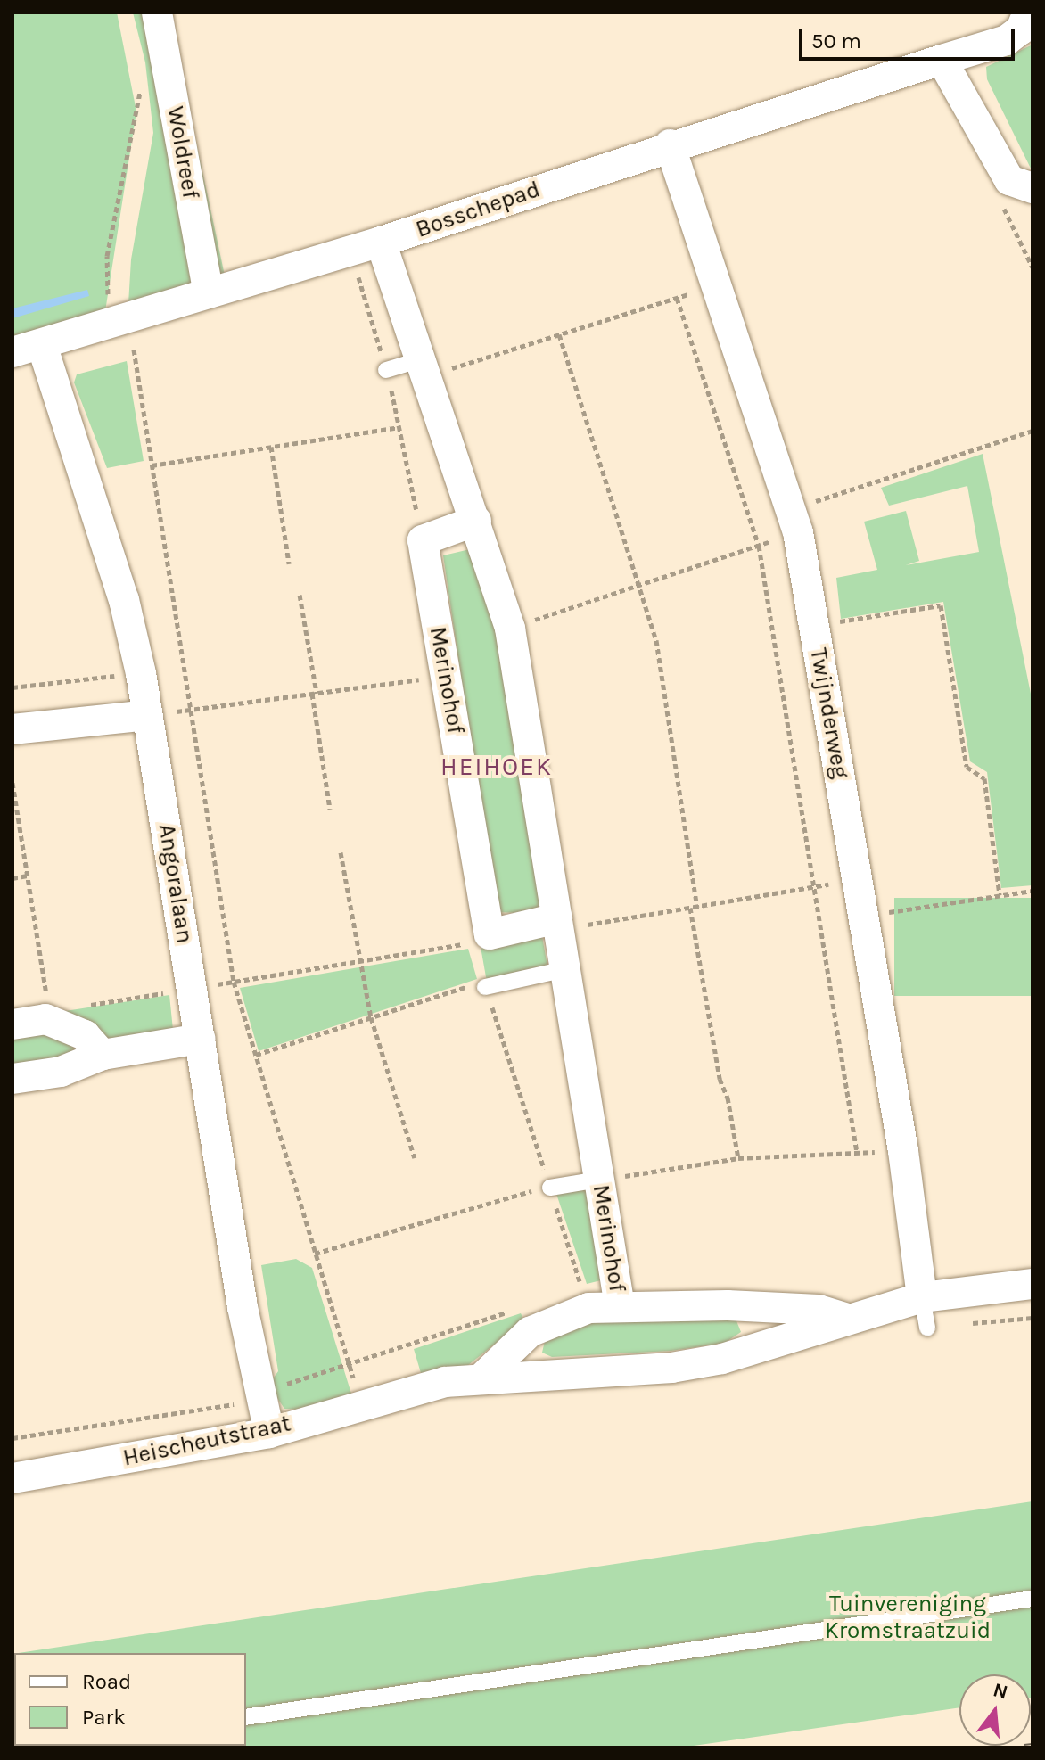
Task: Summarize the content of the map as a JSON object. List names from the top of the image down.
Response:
{
  "streets": {
    "street": [
      "Woldreef",
      "Bosschepad",
      "Merinohof",
      "Twijnderweg",
      "Angoralaan",
      "Heischeutstraat"
    ]
  },
  "crossings": [
    ["Woldreef", "Bosschepad"],
    ["Bosschepad", "Merinohof"],
    ["Bosschepad", "Twijnderweg"],
    ["Bosschepad", "Angoralaan"],
    ["Twijnderweg", "Heischeutstraat"],
    ["Angoralaan", "Heischeutstraat"]
  ],
  "districts": ["HEIHOEK"],
  "parks": ["Tuinvereniging Kromstraatzuid"],
  "legend": ["Road", "Park"],
  "scale_bar": "50 m",
  "north": "top"
}
